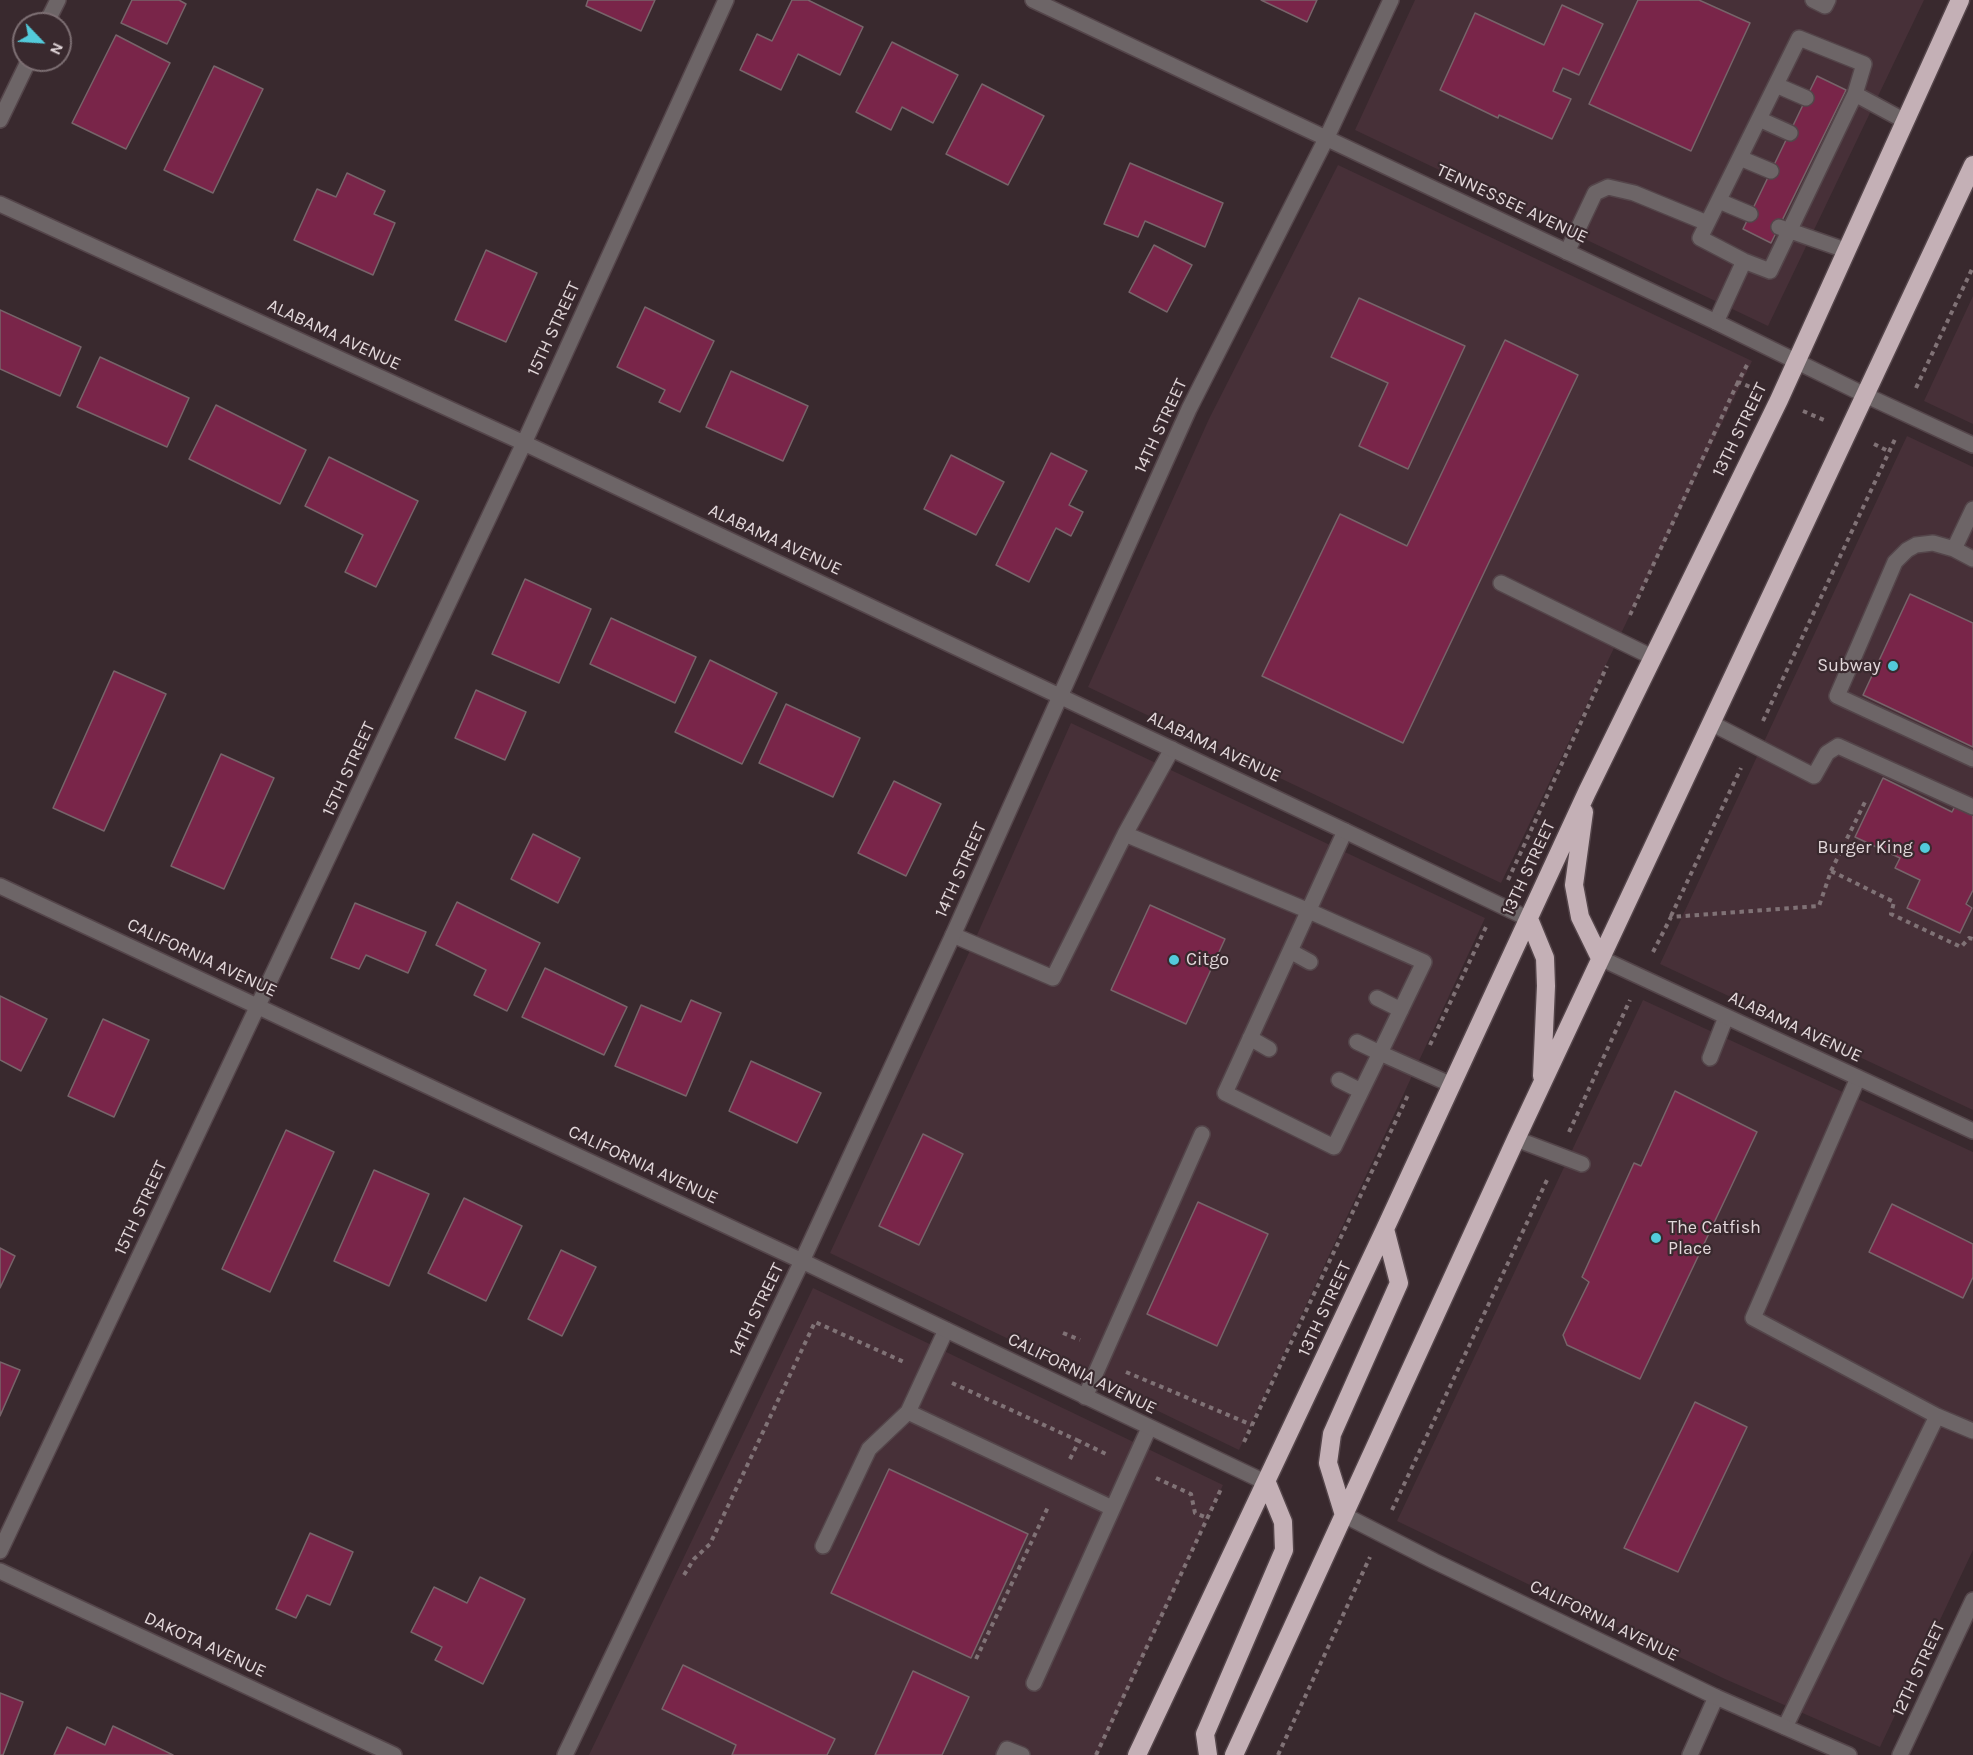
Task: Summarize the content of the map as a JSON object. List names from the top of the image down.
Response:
{
  "streets": {
    "highway": ["13TH STREET"],
    "street": [
      "TENNESSEE AVENUE",
      "15TH STREET",
      "ALABAMA AVENUE",
      "14TH STREET",
      "CALIFORNIA AVENUE",
      "DAKOTA AVENUE",
      "12TH STREET"
    ]
  },
  "crossings": [
    ["TENNESSEE AVENUE", "14TH STREET"],
    ["TENNESSEE AVENUE", "13TH STREET"],
    ["15TH STREET", "ALABAMA AVENUE"],
    ["15TH STREET", "CALIFORNIA AVENUE"],
    ["ALABAMA AVENUE", "14TH STREET"],
    ["ALABAMA AVENUE", "13TH STREET"],
    ["14TH STREET", "CALIFORNIA AVENUE"],
    ["13TH STREET", "CALIFORNIA AVENUE"]
  ],
  "places": [
    "Subway",
    "Burger King",
    "Citgo",
    "The Catfish Place"
  ],
  "north": "bottom right"
}
